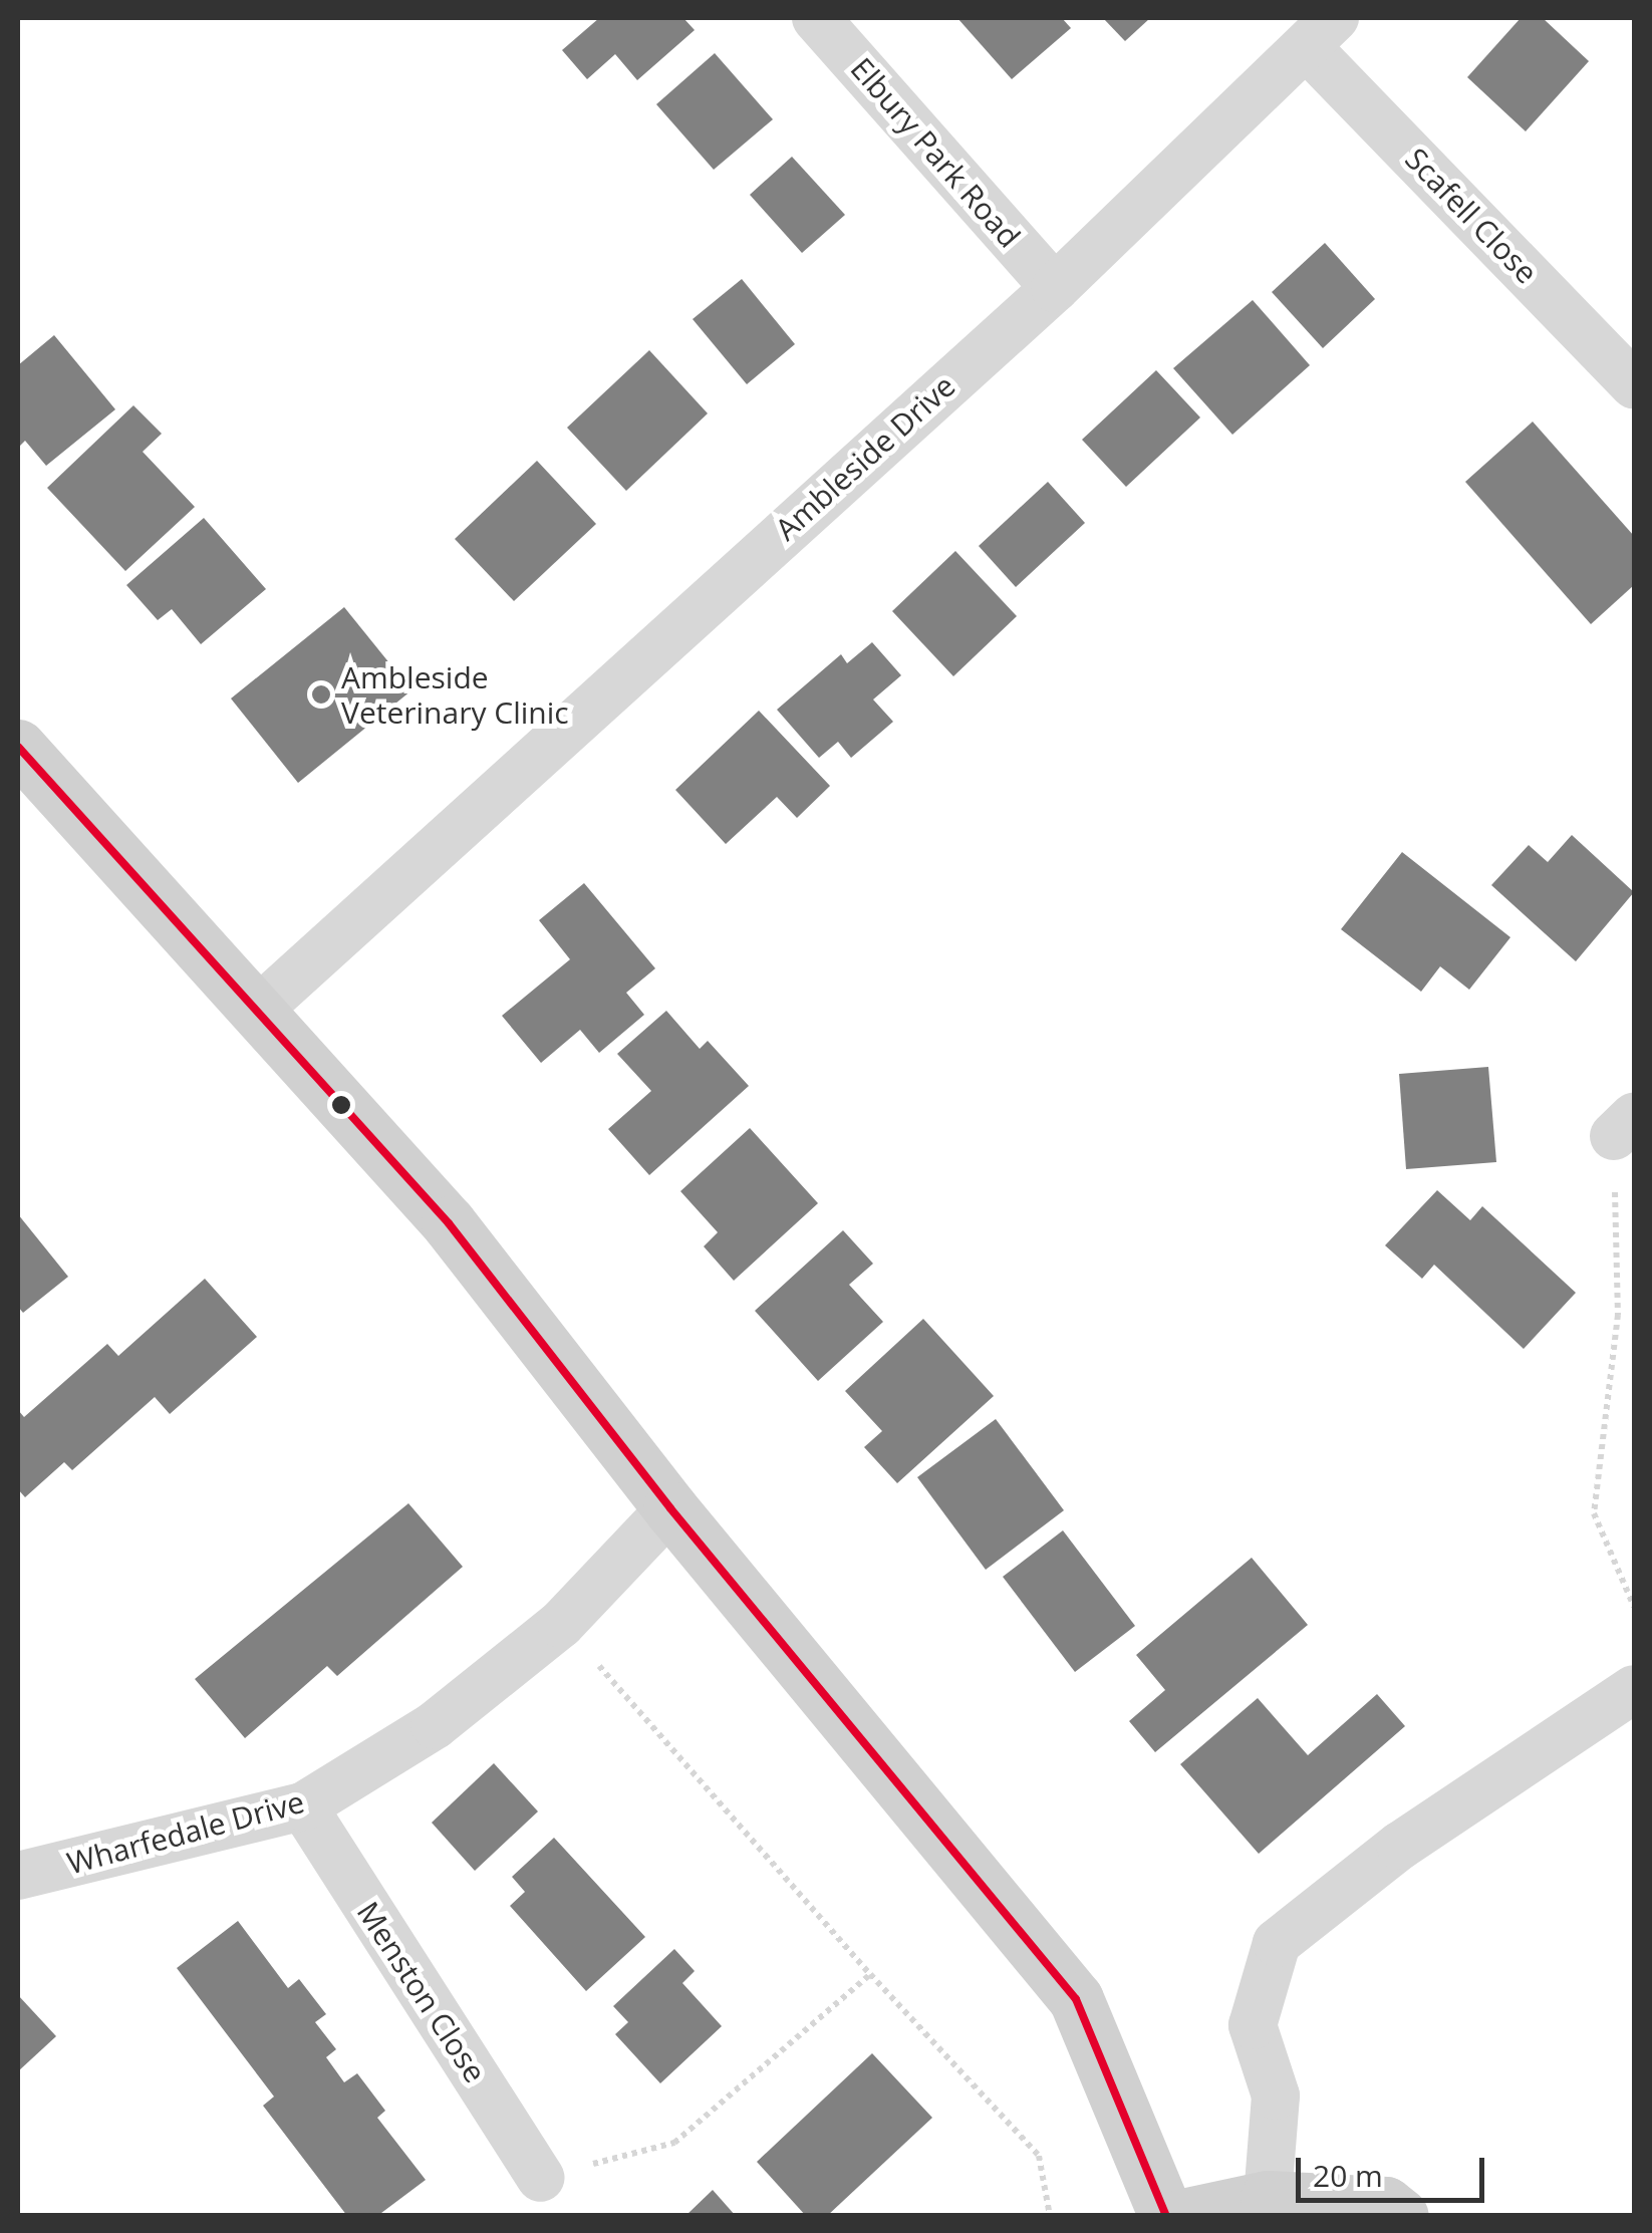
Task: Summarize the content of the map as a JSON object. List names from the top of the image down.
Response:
{
  "streets": {
    "street": [
      "Elbury Park Road",
      "Scafell Close",
      "Ambleside Drive",
      "Wharfedale Drive",
      "Menston Close"
    ]
  },
  "crossings": [
    ["Elbury Park Road", "Ambleside Drive"],
    ["Scafell Close", "Ambleside Drive"],
    ["Wharfedale Drive", "Menston Close"]
  ],
  "places": ["Ambleside Veterinary Clinic"],
  "scale_bar": "20 m"
}
